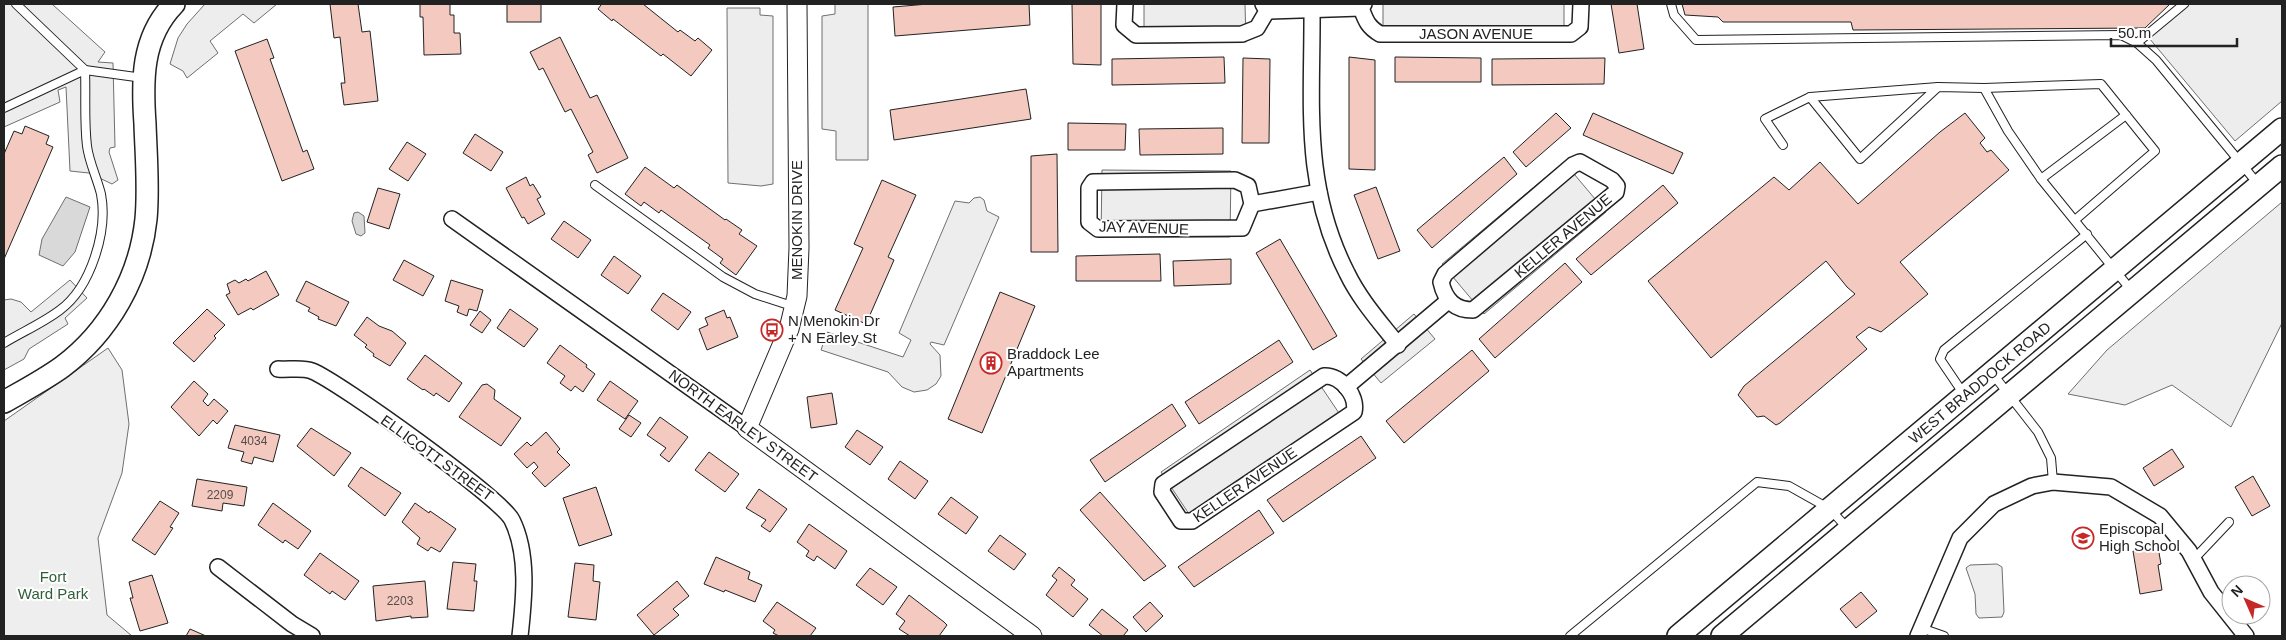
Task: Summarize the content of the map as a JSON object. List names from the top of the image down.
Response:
{
  "streets": {
    "main road": ["WEST BRADDOCK ROAD"],
    "street": [
      "JASON AVENUE",
      "MENOKIN DRIVE",
      "JAY AVENUE",
      "KELLER AVENUE",
      "NORTH EARLEY STREET",
      "ELLICOTT STREET"
    ]
  },
  "crossings": [
    ["MENOKIN DRIVE", "NORTH EARLEY STREET"]
  ],
  "parks": ["Fort Ward Park"],
  "places": {
    "bus stop": ["N Menokin Dr + N Earley St"],
    "building": ["Braddock Lee Apartments"],
    "school or university": ["Episcopal High School"]
  },
  "house_numbers": ["4034", "2209", "2203"],
  "scale_bar": "50 m",
  "north": "top left"
}
